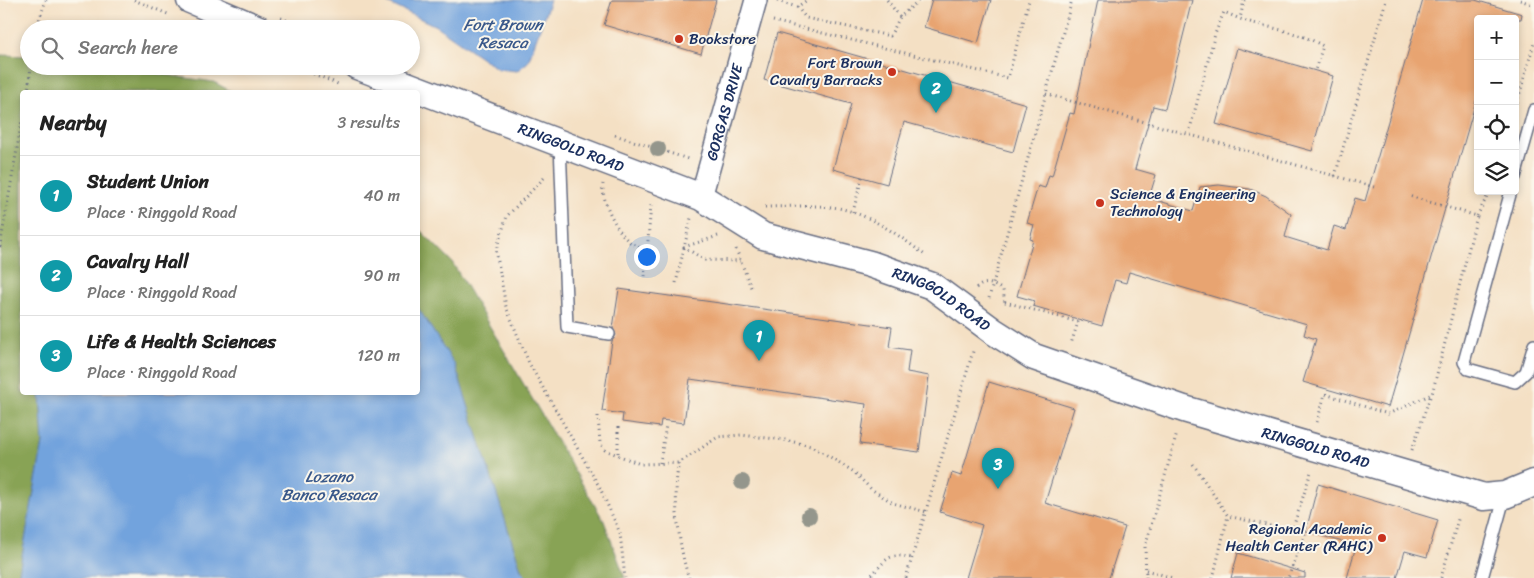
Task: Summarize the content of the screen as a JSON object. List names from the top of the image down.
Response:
{
  "streets": {
    "street": ["GORGAS DRIVE", "RINGGOLD ROAD"]
  },
  "crossings": [
    ["GORGAS DRIVE", "RINGGOLD ROAD"]
  ],
  "water": ["Fort Brown Resaca", "Lozano Banco Resaca"],
  "places": [
    "Bookstore",
    "Fort Brown Cavalry Barracks",
    "Science & Engineering Technology",
    "Regional Academic Health Center (RAHC)"
  ],
  "page": {
    "map_buttons": ["+", "−"],
    "search": "Search here",
    "pins": ["2", "1", "3"],
    "heading": ["Nearby", "3 results"],
    "list": [
      {
        "mark": "1",
        "name": "Student Union",
        "note": "Place · Ringgold Road",
        "value": "40 m"
      },
      {
        "mark": "2",
        "name": "Cavalry Hall",
        "note": "Place · Ringgold Road",
        "value": "90 m"
      },
      {
        "mark": "3",
        "name": "Life & Health Sciences",
        "note": "Place · Ringgold Road",
        "value": "120 m"
      }
    ]
  }
}
